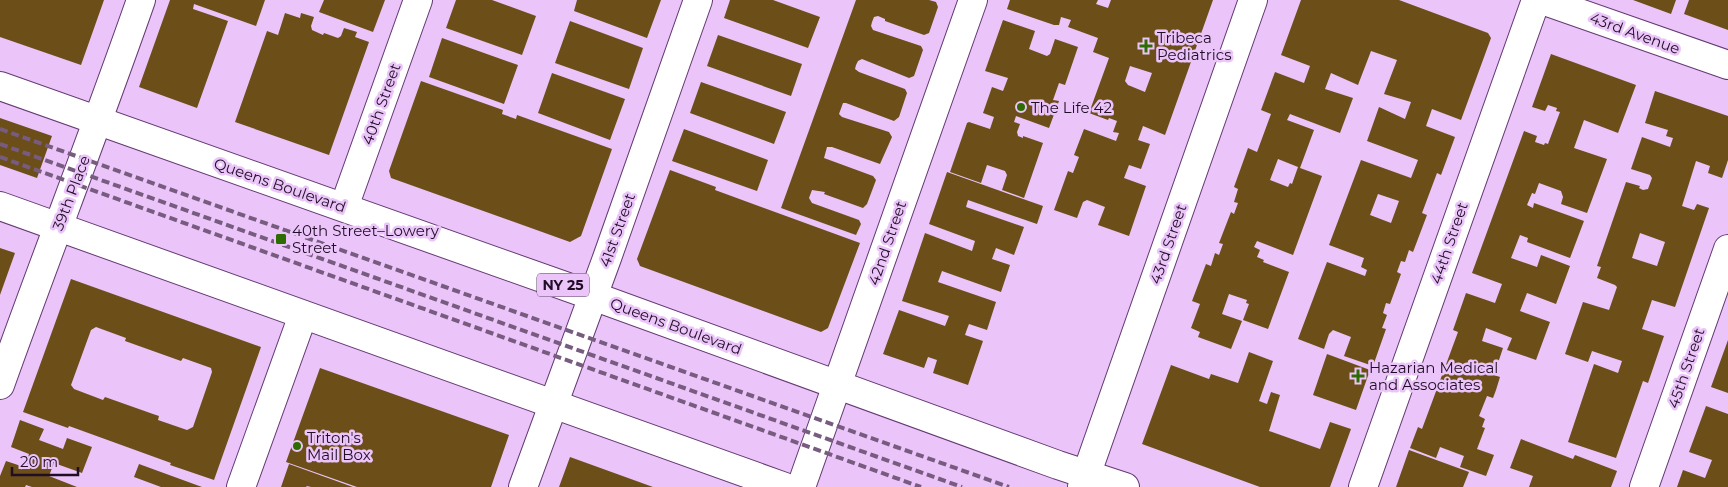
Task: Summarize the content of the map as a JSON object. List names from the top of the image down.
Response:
{
  "streets": {
    "street": [
      "43rd Avenue",
      "40th Street",
      "Queens Boulevard",
      "39th Place",
      "41st Street",
      "42nd Street",
      "44th Street",
      "43rd Street",
      "NY 25",
      "45th Street"
    ]
  },
  "crossings": [
    ["40th Street", "Queens Boulevard"],
    ["Queens Boulevard", "39th Place"],
    ["Queens Boulevard", "41st Street"],
    ["Queens Boulevard", "42nd Street"],
    ["Queens Boulevard", "43rd Street"]
  ],
  "places": {
    "health": ["Tribeca Pediatrics", "Hazarian Medical and Associates"],
    "other": ["The Life 42", "Triton's Mail Box"],
    "transit": ["40th Street–Lowery Street"]
  },
  "scale_bar": "20 m"
}
